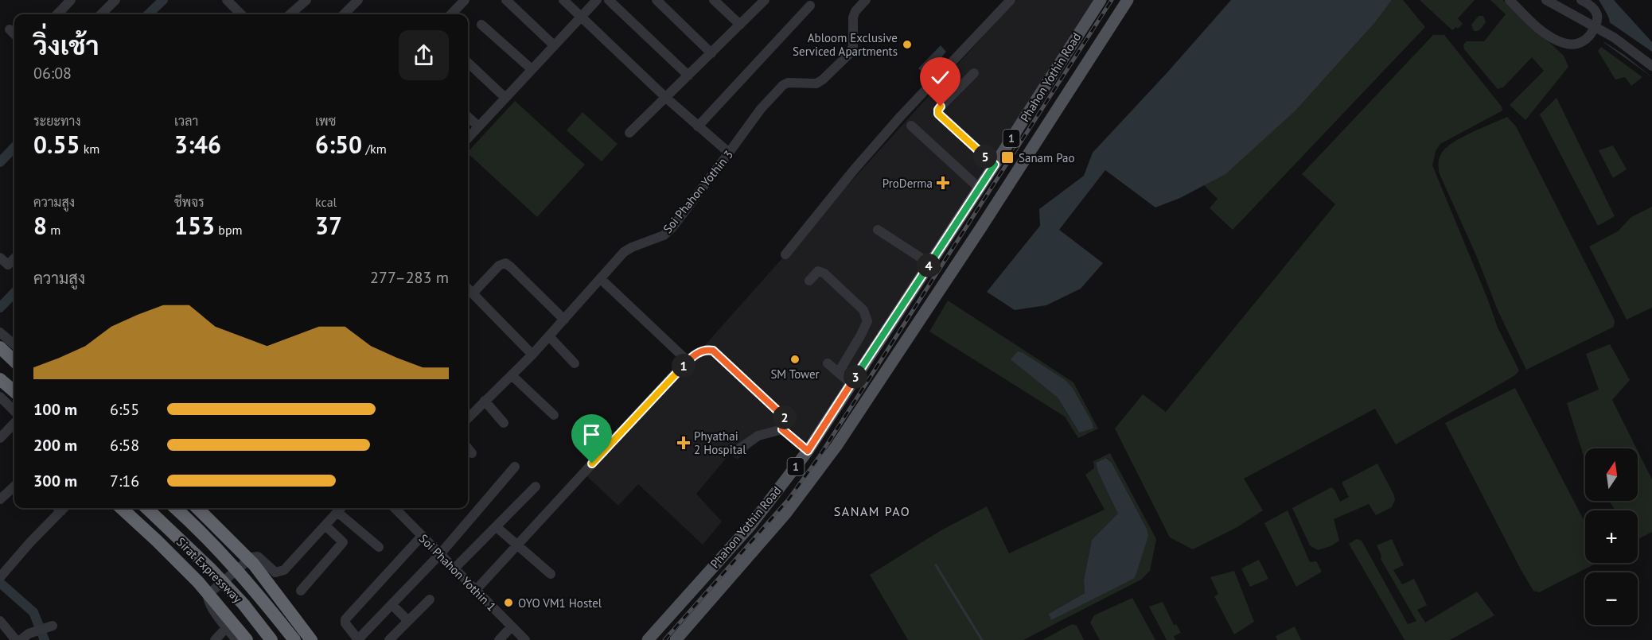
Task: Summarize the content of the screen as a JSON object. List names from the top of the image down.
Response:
{
  "streets": {
    "highway": ["Sirat Expressway"],
    "main road": ["Phahon Yothin Road", "1"],
    "street": ["Soi Phahon Yothin 3", "Soi Phahon Yothin 1"]
  },
  "districts": ["SANAM PAO"],
  "places": {
    "other": ["Abloom Exclusive Serviced Apartments", "SM Tower", "OYO VM1 Hostel"],
    "transit": ["Sanam Pao"],
    "health": ["ProDerma", "Phyathai 2 Hospital"]
  },
  "north": "top",
  "page": {
    "heading": ["วิ่งเช้า", "06:08"],
    "stats": [
      ["ระยะทาง", "0.55 km"],
      ["เวลา", "3:46"],
      ["เพซ", "6:50 /km"],
      ["ความสูง", "8 m"],
      ["ชีพจร", "153 bpm"],
      ["kcal", "37"]
    ],
    "pins": [
      "5",
      "4",
      "1",
      "3",
      "2"
    ],
    "chart": ["ความสูง", "277–283 m"],
    "list": [
      {
        "name": "100 m",
        "note": "6:55"
      },
      {
        "name": "200 m",
        "note": "6:58"
      },
      {
        "name": "300 m",
        "note": "7:16"
      }
    ],
    "map_buttons": ["+", "−"]
  }
}
